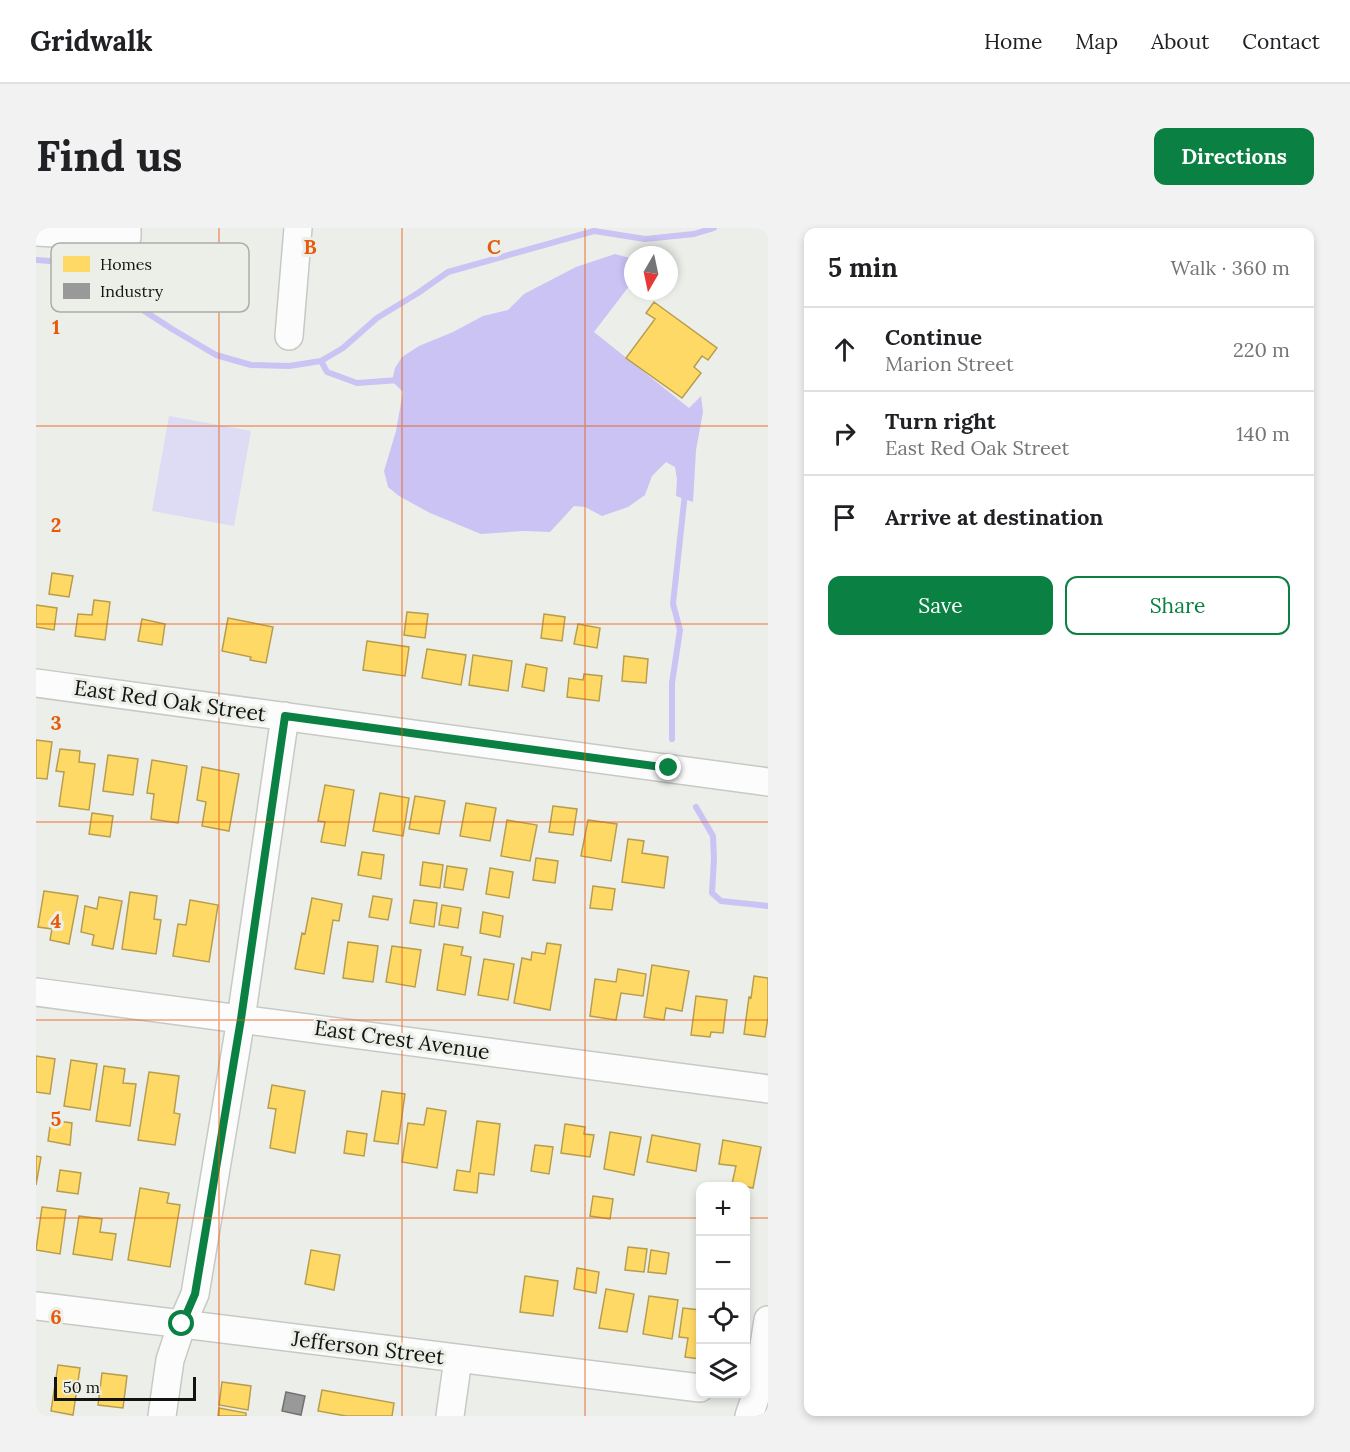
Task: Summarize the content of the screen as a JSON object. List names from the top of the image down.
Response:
{
  "streets": {
    "street": ["East Red Oak Street", "East Crest Avenue", "Jefferson Street"]
  },
  "legend": ["Homes", "Industry"],
  "scale_bar": "50 m",
  "north": "bottom",
  "page": {
    "header": "Gridwalk",
    "nav": [
      "Home",
      "Map",
      "About",
      "Contact"
    ],
    "buttons": [
      "Directions",
      ["Save", "Share"]
    ],
    "title": "Find us",
    "heading": ["5 min", "Walk · 360 m"],
    "list": [
      ["Continue", "Marion Street", "220 m"],
      ["Turn right", "East Red Oak Street", "140 m"],
      "Arrive at destination"
    ],
    "map_buttons": ["+", "−"],
    "scale": "50 m"
  },
  "grid": {
    "columns": ["B", "C"],
    "rows": [
      "1",
      "2",
      "3",
      "4",
      "5",
      "6"
    ]
  }
}
